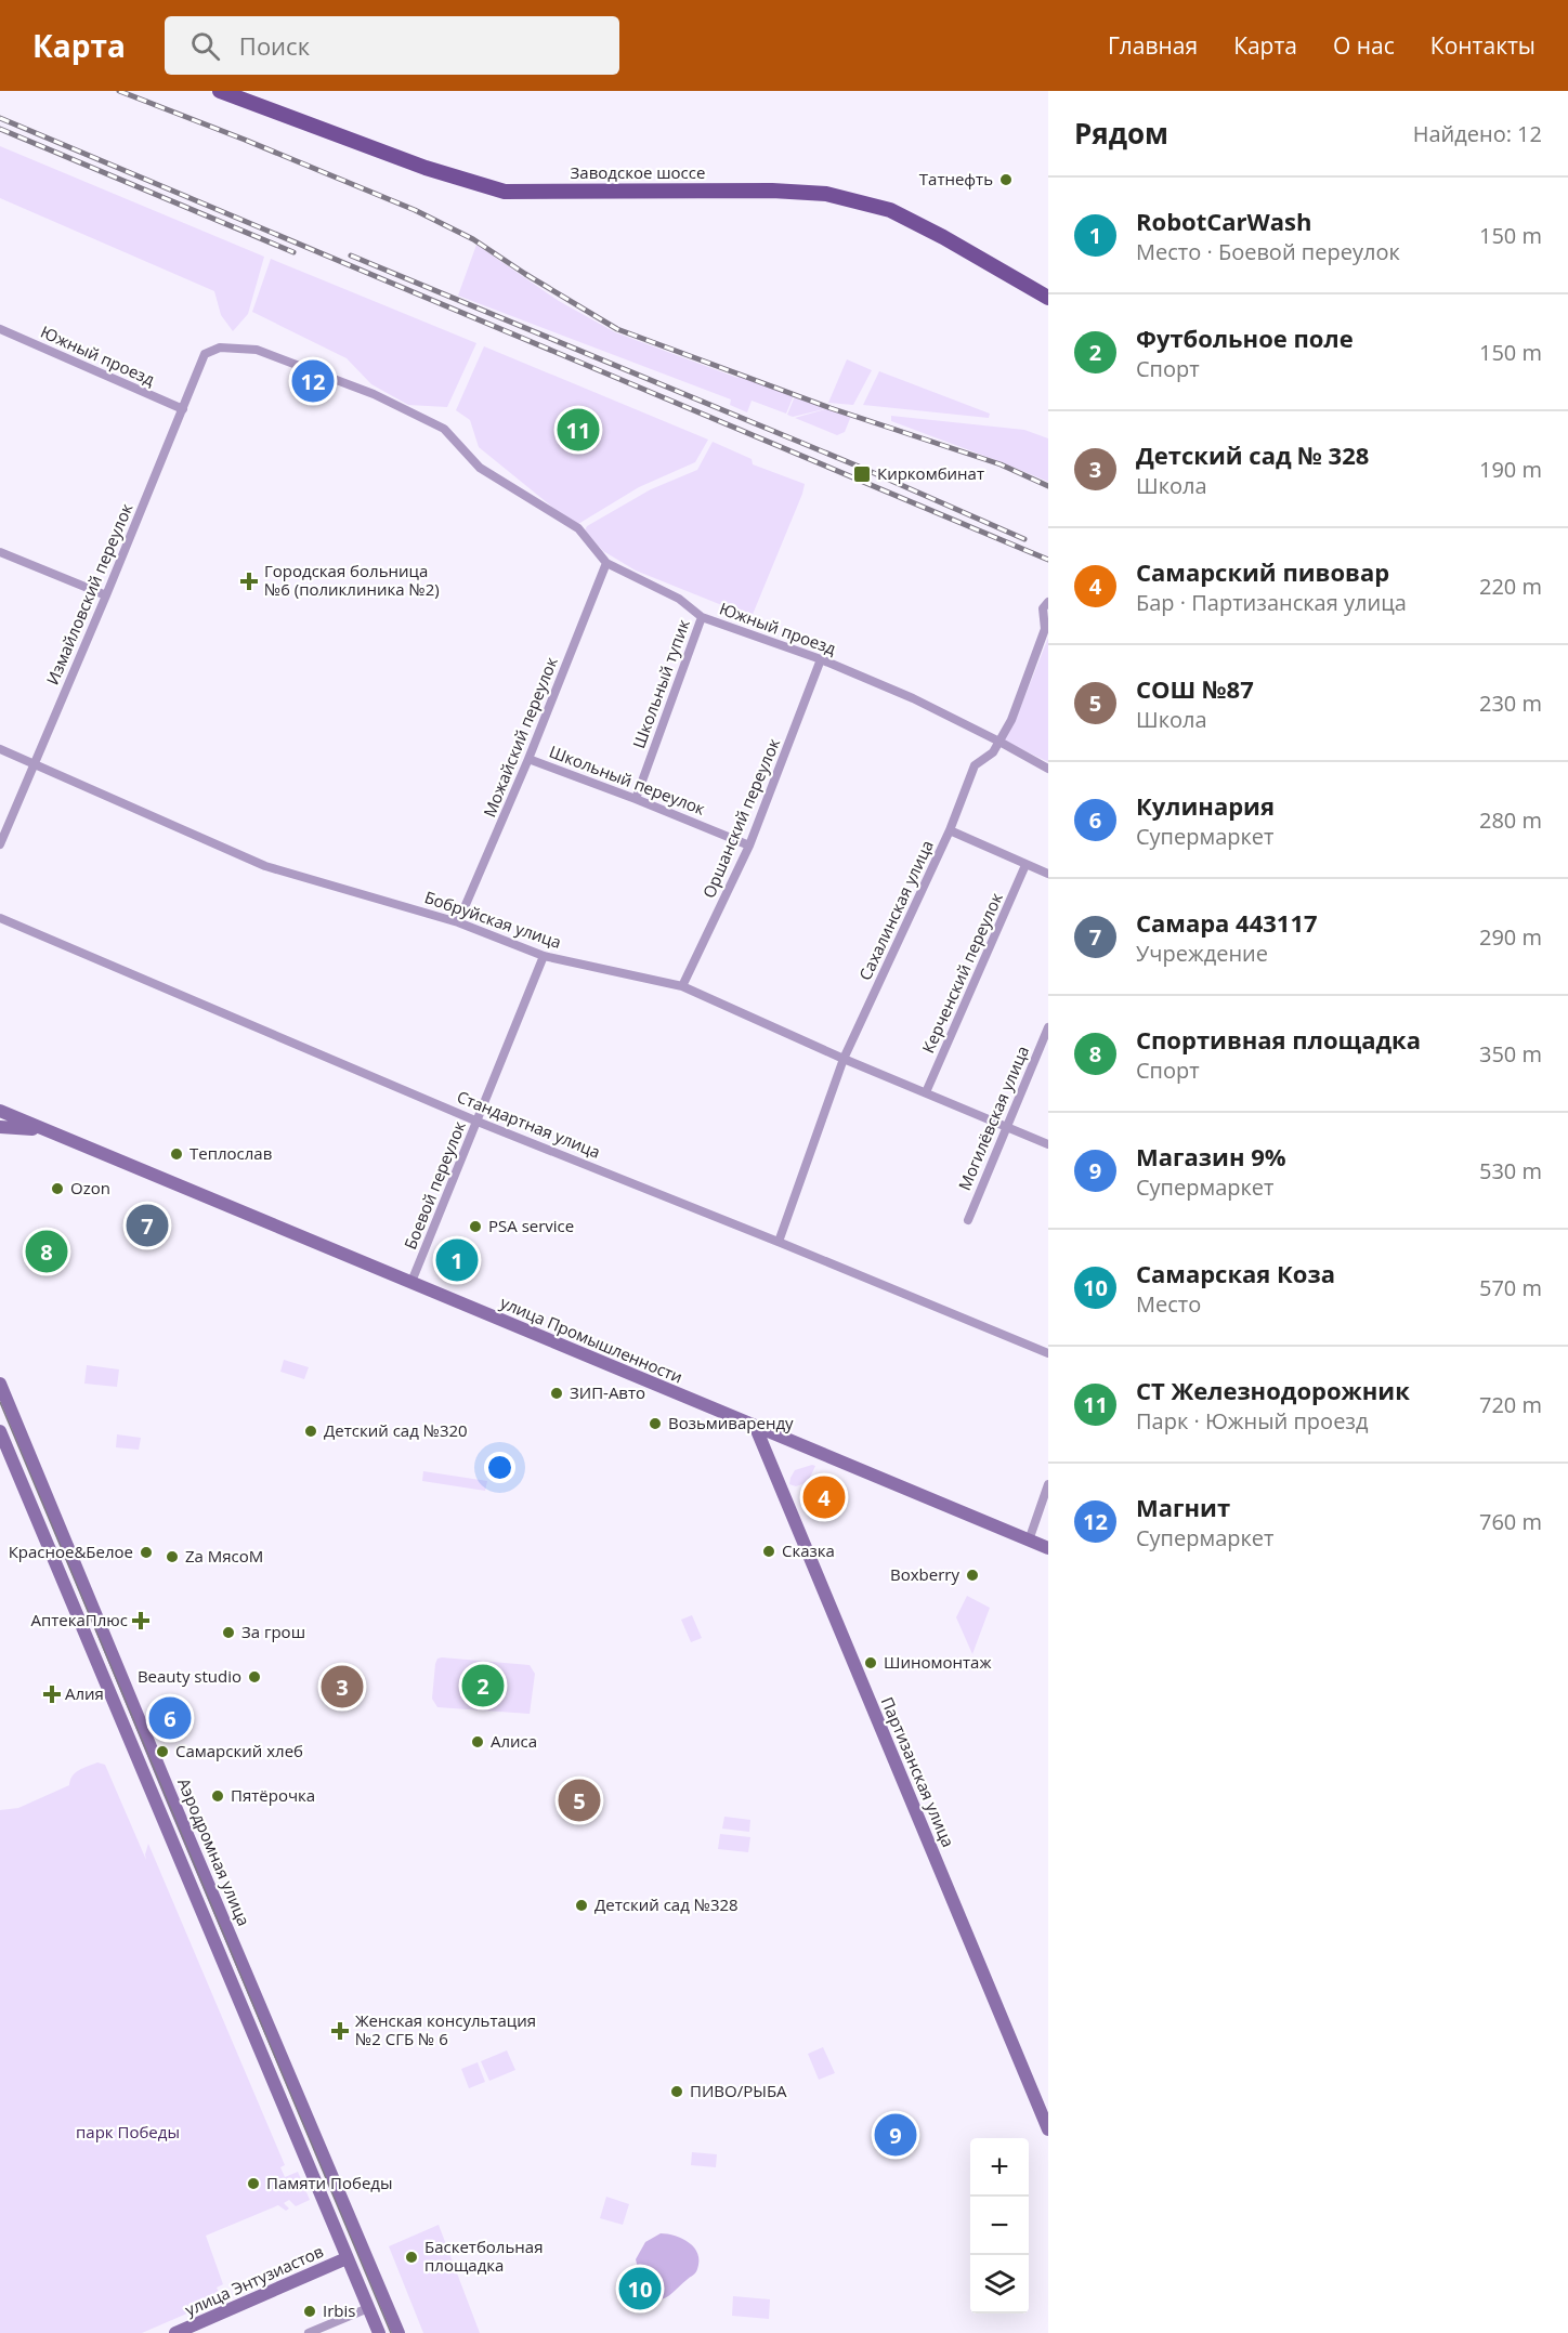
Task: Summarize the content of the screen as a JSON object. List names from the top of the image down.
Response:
{
  "streets": {
    "main road": [
      "Заводское шоссе",
      "улица Промышленности",
      "Партизанская улица",
      "Аэродромная улица",
      "улица Энтузиастов"
    ],
    "street": [
      "Южный проезд",
      "Измайловский переулок",
      "Школьный тупик",
      "Можайский переулок",
      "Школьный переулок",
      "Оршанский переулок",
      "Сахалинская улица",
      "Бобруйская улица",
      "Керченский переулок",
      "Могилёвская улица",
      "Стандартная улица",
      "Боевой переулок"
    ]
  },
  "crossings": [
    ["Южный проезд", "Измайловский переулок"],
    ["Южный проезд", "Школьный тупик"],
    ["Южный проезд", "Можайский переулок"],
    ["Южный проезд", "Оршанский переулок"],
    ["Южный проезд", "Сахалинская улица"],
    ["Измайловский переулок", "Бобруйская улица"],
    ["Школьный тупик", "Школьный переулок"],
    ["Можайский переулок", "Школьный переулок"],
    ["Можайский переулок", "Бобруйская улица"],
    ["Школьный переулок", "Оршанский переулок"],
    ["Оршанский переулок", "Бобруйская улица"],
    ["Сахалинская улица", "Бобруйская улица"],
    ["Сахалинская улица", "Стандартная улица"],
    ["Бобруйская улица", "Керченский переулок"],
    ["Бобруйская улица", "Могилёвская улица"],
    ["Бобруйская улица", "Боевой переулок"],
    ["Стандартная улица", "Боевой переулок"],
    ["Боевой переулок", "улица Промышленности"],
    ["улица Промышленности", "Партизанская улица"],
    ["Аэродромная улица", "улица Энтузиастов"]
  ],
  "parks": ["парк Победы"],
  "places": {
    "other": [
      "Татнефть",
      "Теплослав",
      "Ozon",
      "PSA service",
      "ЗИП-Авто",
      "Возьмиваренду",
      "Детский сад №320",
      "Сказка",
      "Красное&Белое",
      "Za МясоМ",
      "Boxberry",
      "За грош",
      "Шиномонтаж",
      "Beauty studio",
      "Алиса",
      "Самарский хлеб",
      "Пятёрочка",
      "Детский сад №328",
      "ПИВО/РЫБА",
      "Памяти Победы",
      "Баскетбольная площадка",
      "Irbis"
    ],
    "transit": ["Киркомбинат"],
    "health": [
      "Городская больница №6 (поликлиника №2)",
      "АптекаПлюс",
      "Алия",
      "Женская консультация №2 СГБ № 6"
    ]
  },
  "page": {
    "header": "Карта",
    "search": "Поиск",
    "nav": [
      "Главная",
      "Карта",
      "О нас",
      "Контакты"
    ],
    "heading": ["Рядом", "Найдено: 12"],
    "list": [
      {
        "mark": "1",
        "name": "RobotCarWash",
        "note": "Место · Боевой переулок",
        "value": "150 m"
      },
      {
        "mark": "2",
        "name": "Футбольное поле",
        "note": "Спорт",
        "value": "150 m"
      },
      {
        "mark": "3",
        "name": "Детский сад № 328",
        "note": "Школа",
        "value": "190 m"
      },
      {
        "mark": "4",
        "name": "Самарский пивовар",
        "note": "Бар · Партизанская улица",
        "value": "220 m"
      },
      {
        "mark": "5",
        "name": "СОШ №87",
        "note": "Школа",
        "value": "230 m"
      },
      {
        "mark": "6",
        "name": "Кулинария",
        "note": "Супермаркет",
        "value": "280 m"
      },
      {
        "mark": "7",
        "name": "Самара 443117",
        "note": "Учреждение",
        "value": "290 m"
      },
      {
        "mark": "8",
        "name": "Спортивная площадка",
        "note": "Спорт",
        "value": "350 m"
      },
      {
        "mark": "9",
        "name": "Магазин 9%",
        "note": "Супермаркет",
        "value": "530 m"
      },
      {
        "mark": "10",
        "name": "Самарская Коза",
        "note": "Место",
        "value": "570 m"
      },
      {
        "mark": "11",
        "name": "СТ Железнодорожник",
        "note": "Парк · Южный проезд",
        "value": "720 m"
      },
      {
        "mark": "12",
        "name": "Магнит",
        "note": "Супермаркет",
        "value": "760 m"
      }
    ],
    "pins": [
      "12",
      "11",
      "7",
      "8",
      "1",
      "4",
      "2",
      "3",
      "6",
      "5",
      "9",
      "10"
    ],
    "map_buttons": ["+", "−"]
  }
}
